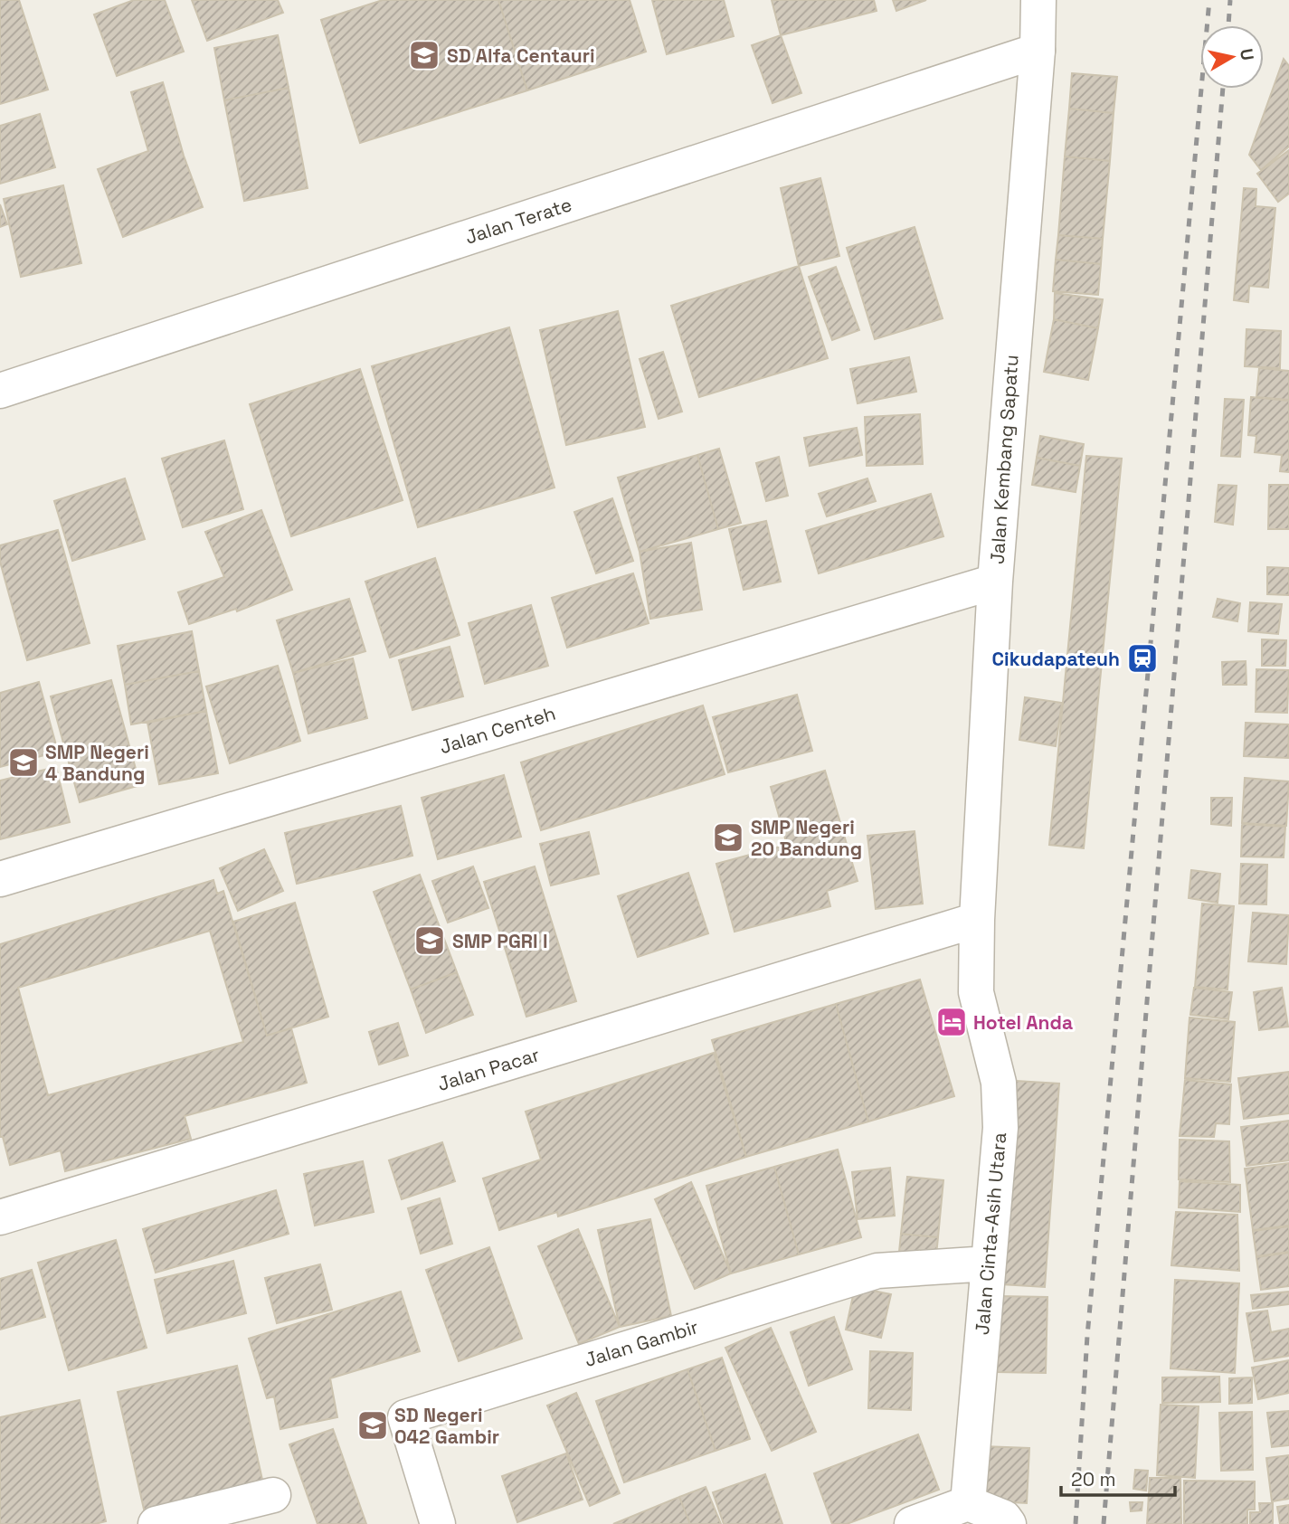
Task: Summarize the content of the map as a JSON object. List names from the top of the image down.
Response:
{
  "streets": {
    "street": [
      "Jalan Terate",
      "Jalan Kembang Sapatu",
      "Jalan Centeh",
      "Jalan Pacar",
      "Jalan Cinta-Asih Utara",
      "Jalan Gambir"
    ]
  },
  "crossings": [
    ["Jalan Terate", "Jalan Kembang Sapatu"],
    ["Jalan Kembang Sapatu", "Jalan Centeh"],
    ["Jalan Kembang Sapatu", "Jalan Pacar"],
    ["Jalan Kembang Sapatu", "Jalan Cinta-Asih Utara"],
    ["Jalan Pacar", "Jalan Cinta-Asih Utara"],
    ["Jalan Cinta-Asih Utara", "Jalan Gambir"]
  ],
  "places": {
    "school or university": [
      "SD Alfa Centauri",
      "SMP Negeri 4 Bandung",
      "SMP Negeri 20 Bandung",
      "SMP PGRI I",
      "SD Negeri 042 Gambir"
    ],
    "station": ["Cikudapateuh"],
    "hotel": ["Hotel Anda"]
  },
  "scale_bar": "20 m",
  "north": "right"
}
